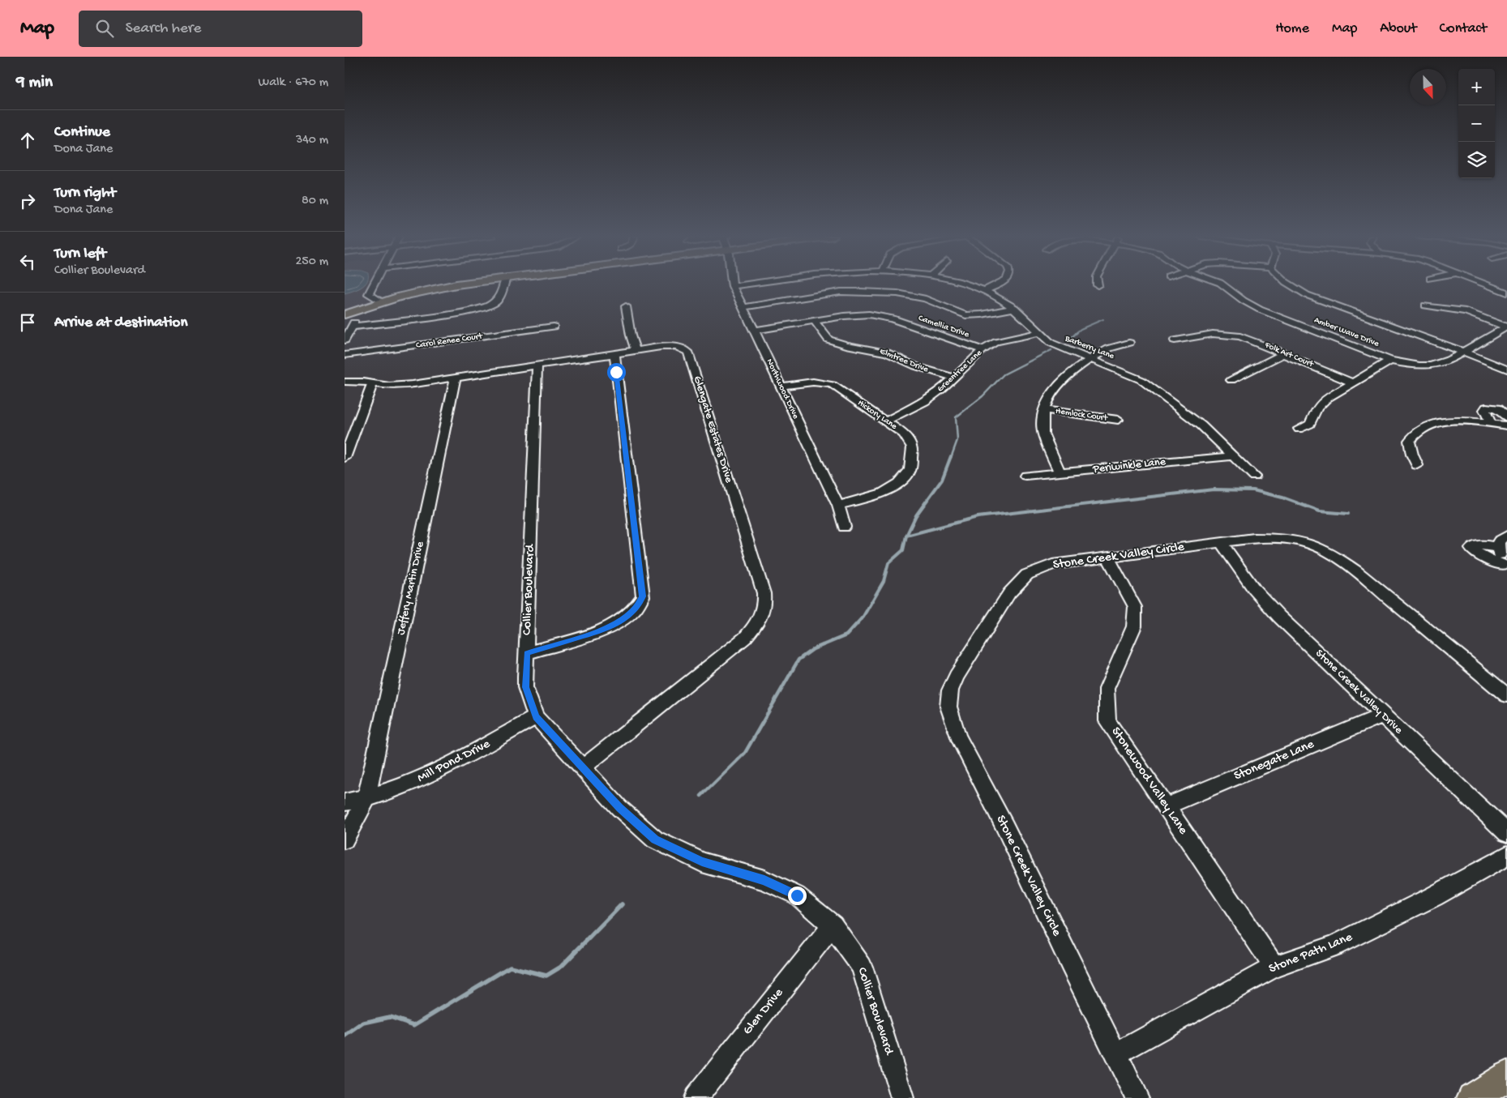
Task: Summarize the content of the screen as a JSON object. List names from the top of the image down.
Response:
{
  "streets": {
    "street": [
      "Camellia Drive",
      "Amber Wave Drive",
      "Carol Renee Court",
      "Barberry Lane",
      "Folk Art Court",
      "Elmtree Drive",
      "Greentree Lane",
      "Northwood Drive",
      "Hickory Lane",
      "Hemlock Court",
      "Glengate Estates Drive",
      "Periwinkle Lane",
      "Stone Creek Valley Circle",
      "Jeffery Martin Drive",
      "Collier Boulevard",
      "Stone Creek Valley Drive",
      "Stonegate Lane",
      "Mill Pond Drive",
      "Stonewood Valley Lane",
      "Stone Path Lane",
      "Glen Drive"
    ]
  },
  "crossings": [
    ["Camellia Drive", "Elmtree Drive"],
    ["Camellia Drive", "Greentree Lane"],
    ["Camellia Drive", "Northwood Drive"],
    ["Barberry Lane", "Greentree Lane"],
    ["Barberry Lane", "Northwood Drive"],
    ["Barberry Lane", "Periwinkle Lane"],
    ["Elmtree Drive", "Greentree Lane"],
    ["Greentree Lane", "Hickory Lane"],
    ["Northwood Drive", "Hickory Lane"],
    ["Glengate Estates Drive", "Jeffery Martin Drive"],
    ["Glengate Estates Drive", "Collier Boulevard"],
    ["Stone Creek Valley Circle", "Stone Creek Valley Drive"],
    ["Stone Creek Valley Circle", "Stonewood Valley Lane"],
    ["Stone Creek Valley Circle", "Stone Path Lane"],
    ["Jeffery Martin Drive", "Mill Pond Drive"],
    ["Collier Boulevard", "Mill Pond Drive"],
    ["Collier Boulevard", "Glen Drive"],
    ["Stone Creek Valley Drive", "Stonegate Lane"],
    ["Stonegate Lane", "Stonewood Valley Lane"],
    ["Stonewood Valley Lane", "Stone Path Lane"]
  ],
  "north": "bottom",
  "page": {
    "header": "Map",
    "search": "Search here",
    "nav": [
      "Home",
      "Map",
      "About",
      "Contact"
    ],
    "heading": ["9 min", "Walk · 670 m"],
    "map_buttons": ["+", "−"],
    "list": [
      ["Continue", "Dona Jane", "340 m"],
      ["Turn right", "Dona Jane", "80 m"],
      ["Turn left", "Collier Boulevard", "250 m"],
      "Arrive at destination"
    ]
  }
}
